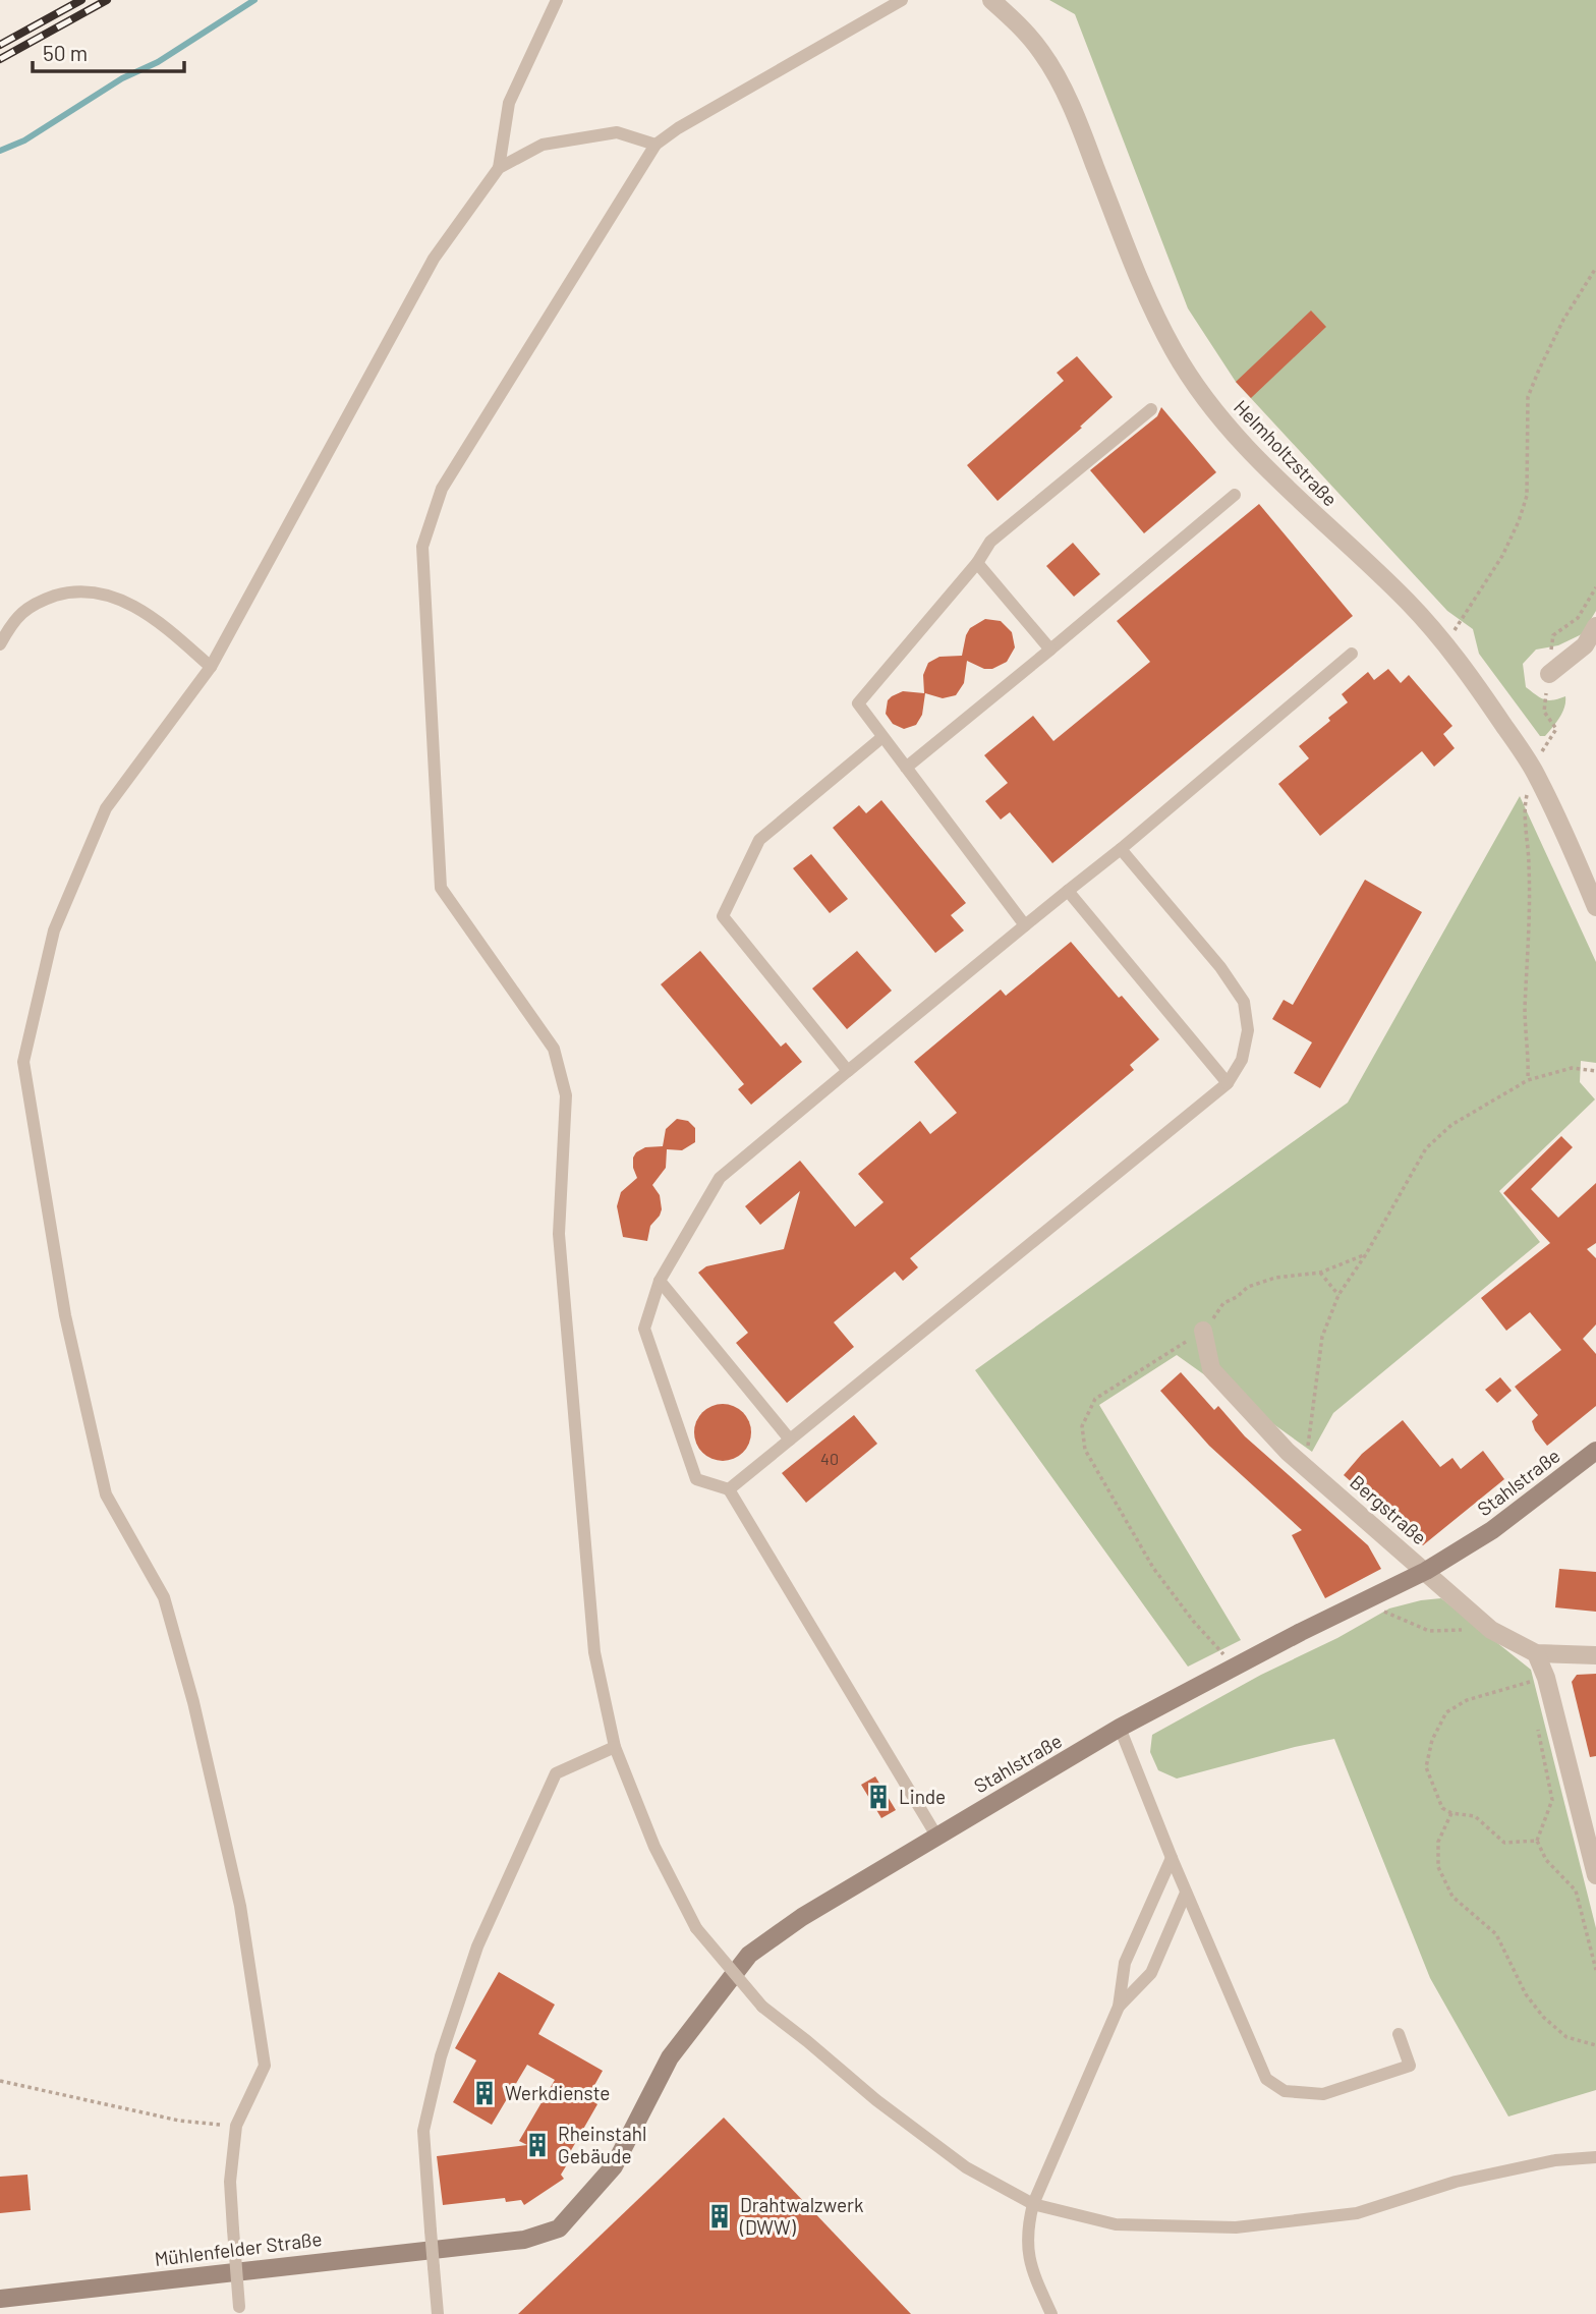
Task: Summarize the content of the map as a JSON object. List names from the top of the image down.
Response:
{
  "streets": {
    "street": [
      "Helmholtzstraße",
      "Stahlstraße",
      "Bergstraße",
      "Mühlenfelder Straße"
    ]
  },
  "crossings": [
    ["Stahlstraße", "Bergstraße"],
    ["Stahlstraße", "Mühlenfelder Straße"]
  ],
  "places": {
    "building": [
      "Linde",
      "Werkdienste",
      "Rheinstahl Gebäude",
      "Drahtwalzwerk (DWW)"
    ]
  },
  "house_numbers": ["40"],
  "scale_bar": "50 m"
}
